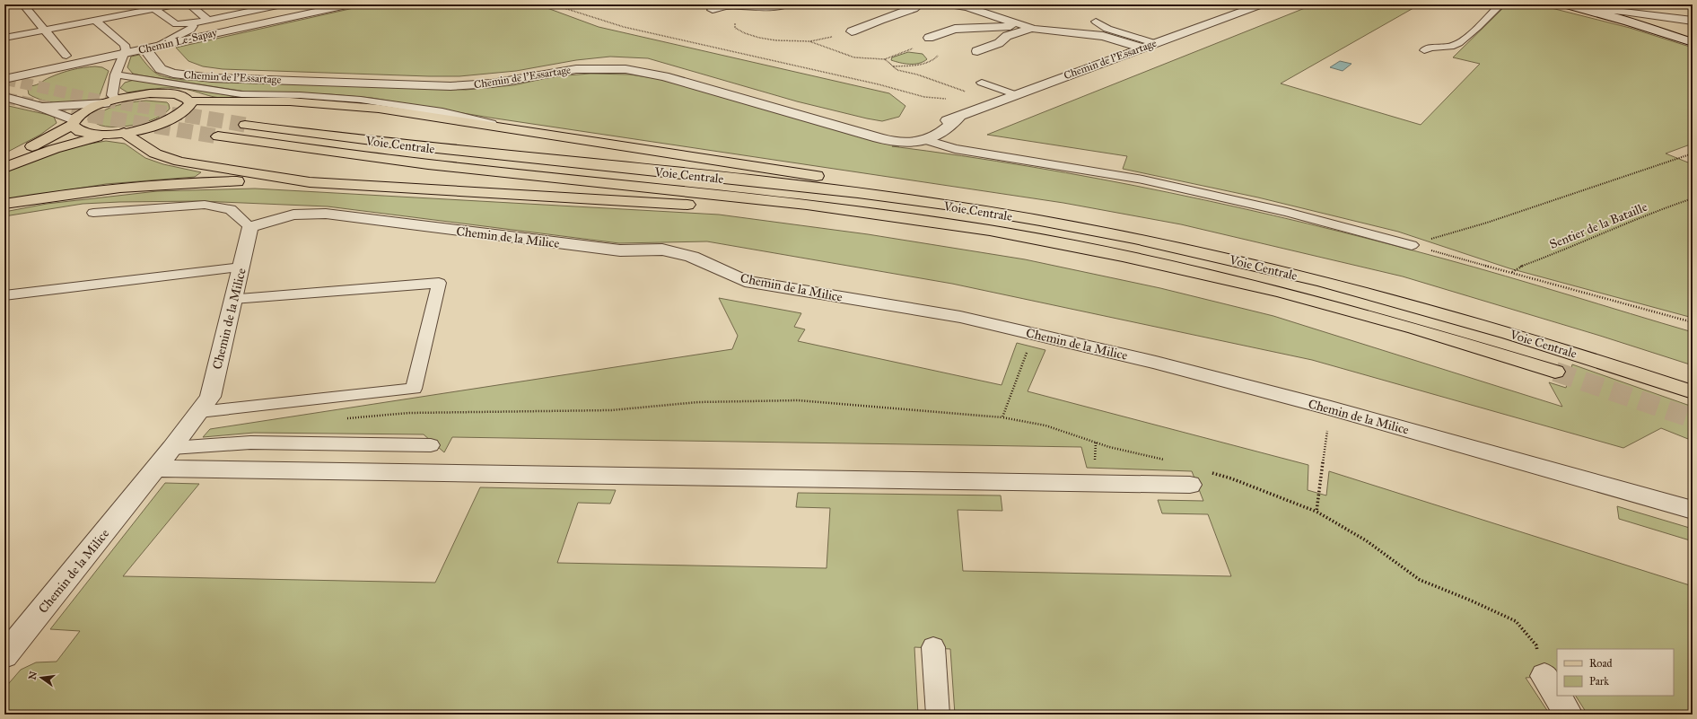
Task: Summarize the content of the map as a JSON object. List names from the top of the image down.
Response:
{
  "streets": {
    "main road": ["Voie Centrale"],
    "street": ["Chemin Le-Sapay", "Chemin de l'Essartage", "Chemin de la Milice"],
    "path": ["Sentier de la Bataille"]
  },
  "crossings": [
    ["Chemin Le-Sapay", "Chemin de l'Essartage"]
  ],
  "legend": ["Road", "Park"],
  "north": "left"
}
